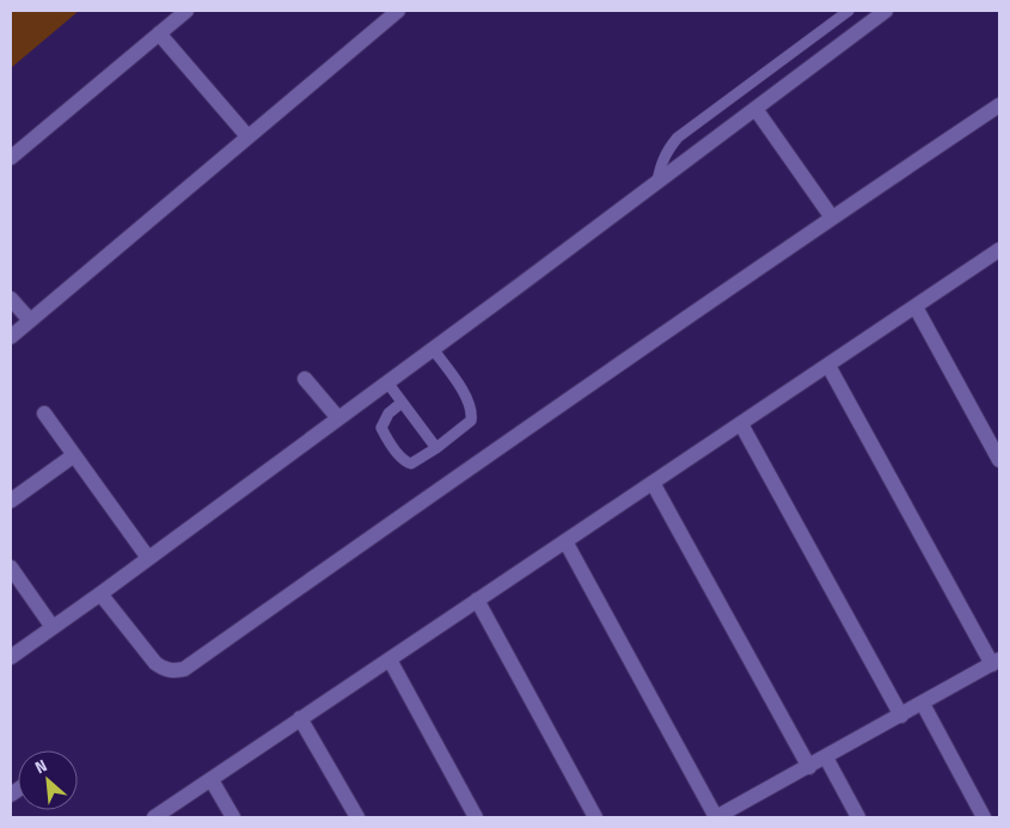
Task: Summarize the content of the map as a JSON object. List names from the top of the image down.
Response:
{
  "north": "top left"
}
